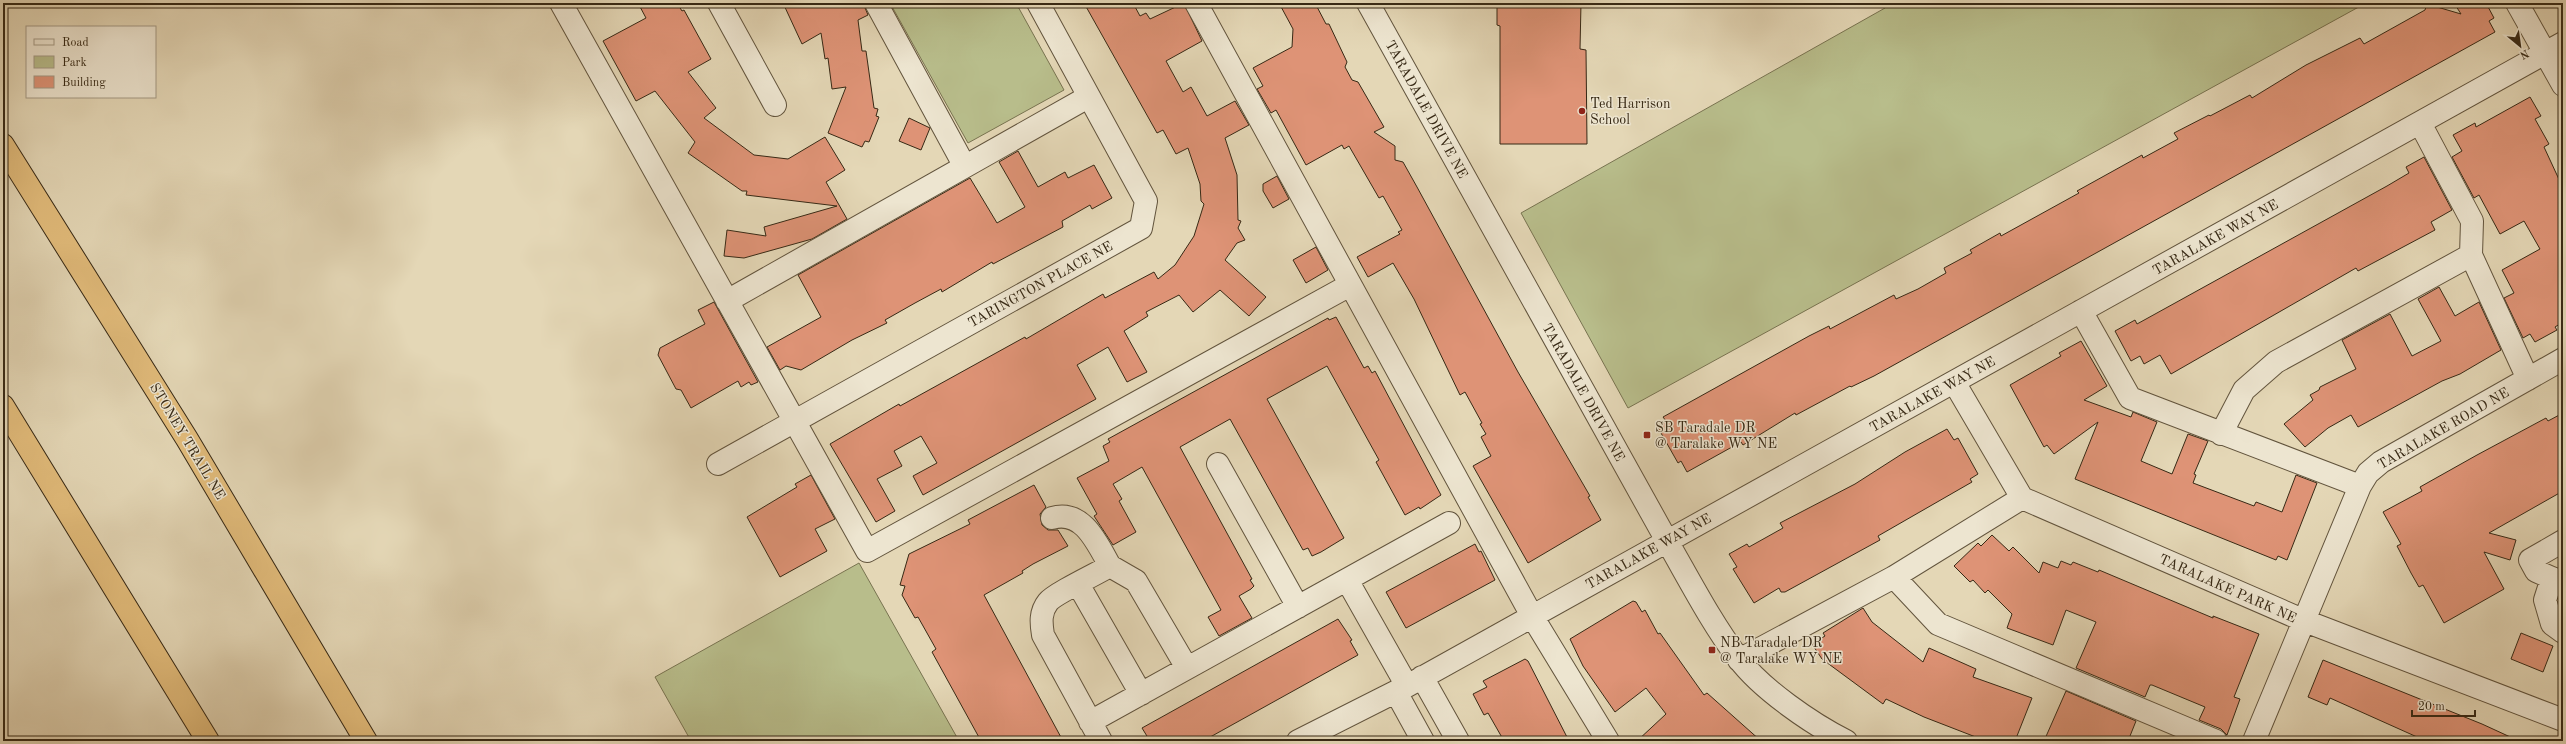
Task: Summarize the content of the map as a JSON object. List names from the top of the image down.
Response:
{
  "streets": {
    "highway": ["STONEY TRAIL NE"],
    "street": [
      "TARADALE DRIVE NE",
      "TARALAKE WAY NE",
      "TARINGTON PLACE NE",
      "TARALAKE ROAD NE",
      "TARALAKE PARK NE"
    ]
  },
  "crossings": [
    ["TARADALE DRIVE NE", "TARALAKE WAY NE"],
    ["TARALAKE ROAD NE", "TARALAKE PARK NE"]
  ],
  "places": {
    "other": ["Ted Harrison School"],
    "transit": ["SB Taradale DR @ Taralake WY NE", "NB Taradale DR @ Taralake WY NE"]
  },
  "legend": ["Road", "Park", "Building"],
  "scale_bar": "20 m",
  "north": "bottom right"
}
